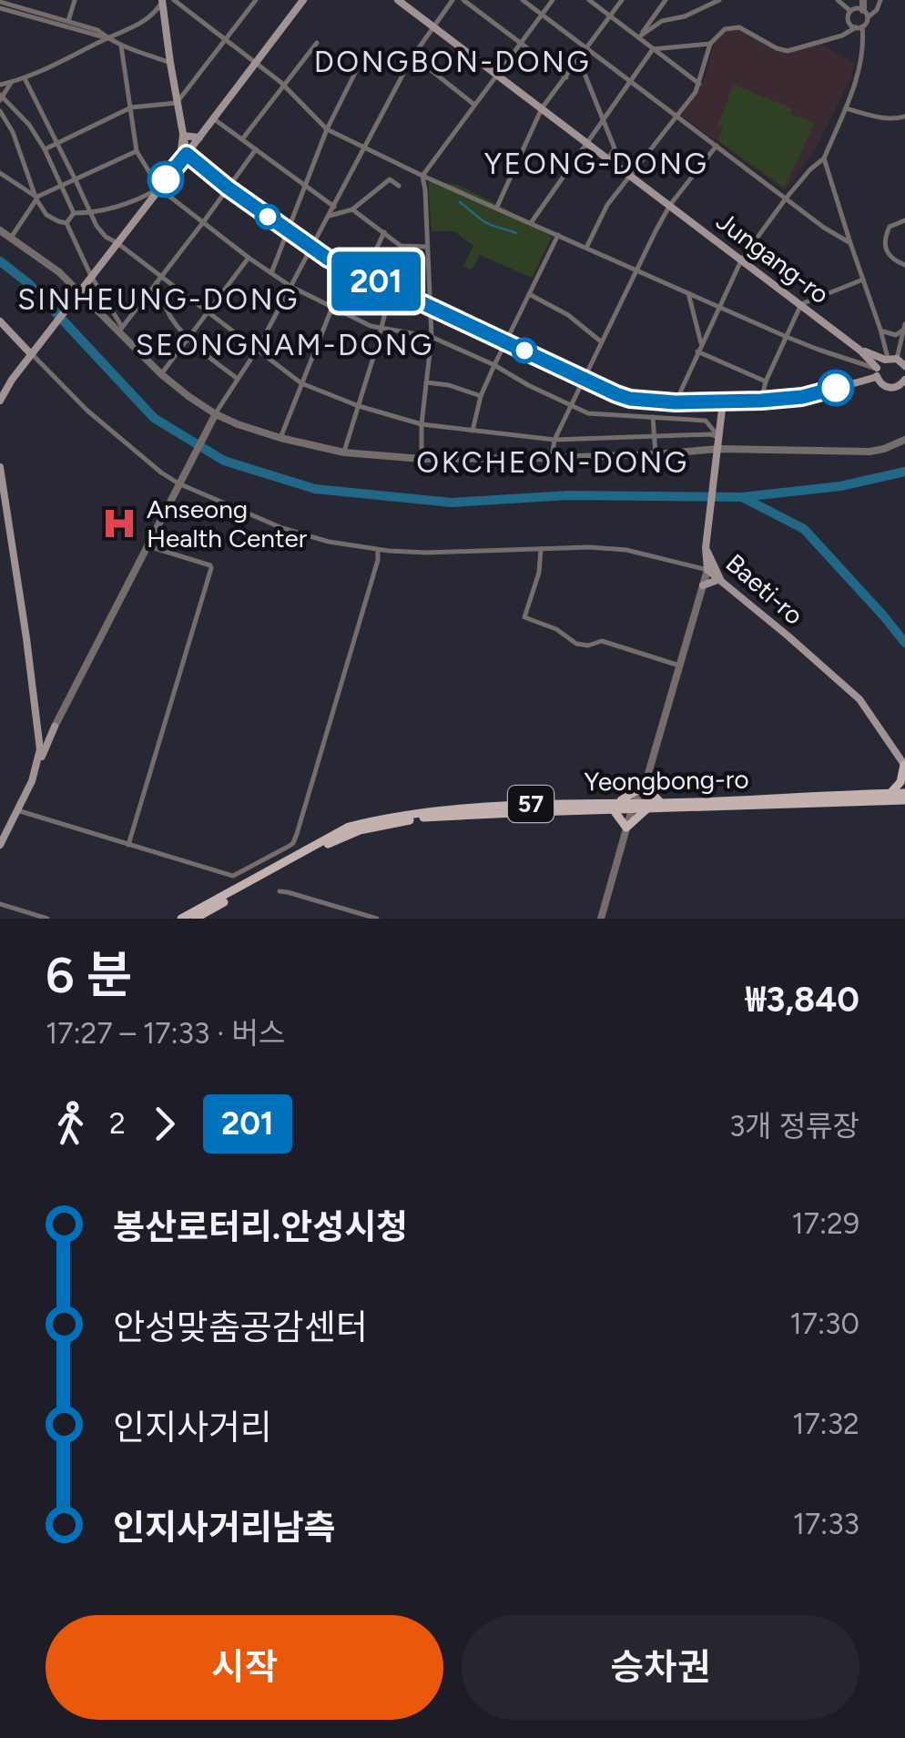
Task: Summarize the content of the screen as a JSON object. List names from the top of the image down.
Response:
{
  "streets": {
    "main road": [
      "Jungang-ro",
      "Baeti-ro",
      "Yeongbong-ro",
      "57"
    ]
  },
  "districts": [
    "DONGBON-DONG",
    "YEONG-DONG",
    "SINHEUNG-DONG",
    "SEONGNAM-DONG",
    "OKCHEON-DONG"
  ],
  "places": {
    "hospital": ["Anseong Health Center"]
  },
  "lines": ["bus line 201"],
  "page": {
    "on_map": "201",
    "heading": ["6 분", "17:27 – 17:33 · 버스", "₩3,840"],
    "legs": ["2", "201", "3개 정류장"],
    "list": [
      {
        "name": "봉산로터리.안성시청",
        "value": "17:29"
      },
      {
        "name": "안성맞춤공감센터",
        "value": "17:30"
      },
      {
        "name": "인지사거리",
        "value": "17:32"
      },
      {
        "name": "인지사거리남측",
        "value": "17:33"
      }
    ],
    "buttons": ["시작", "승차권"]
  }
}
